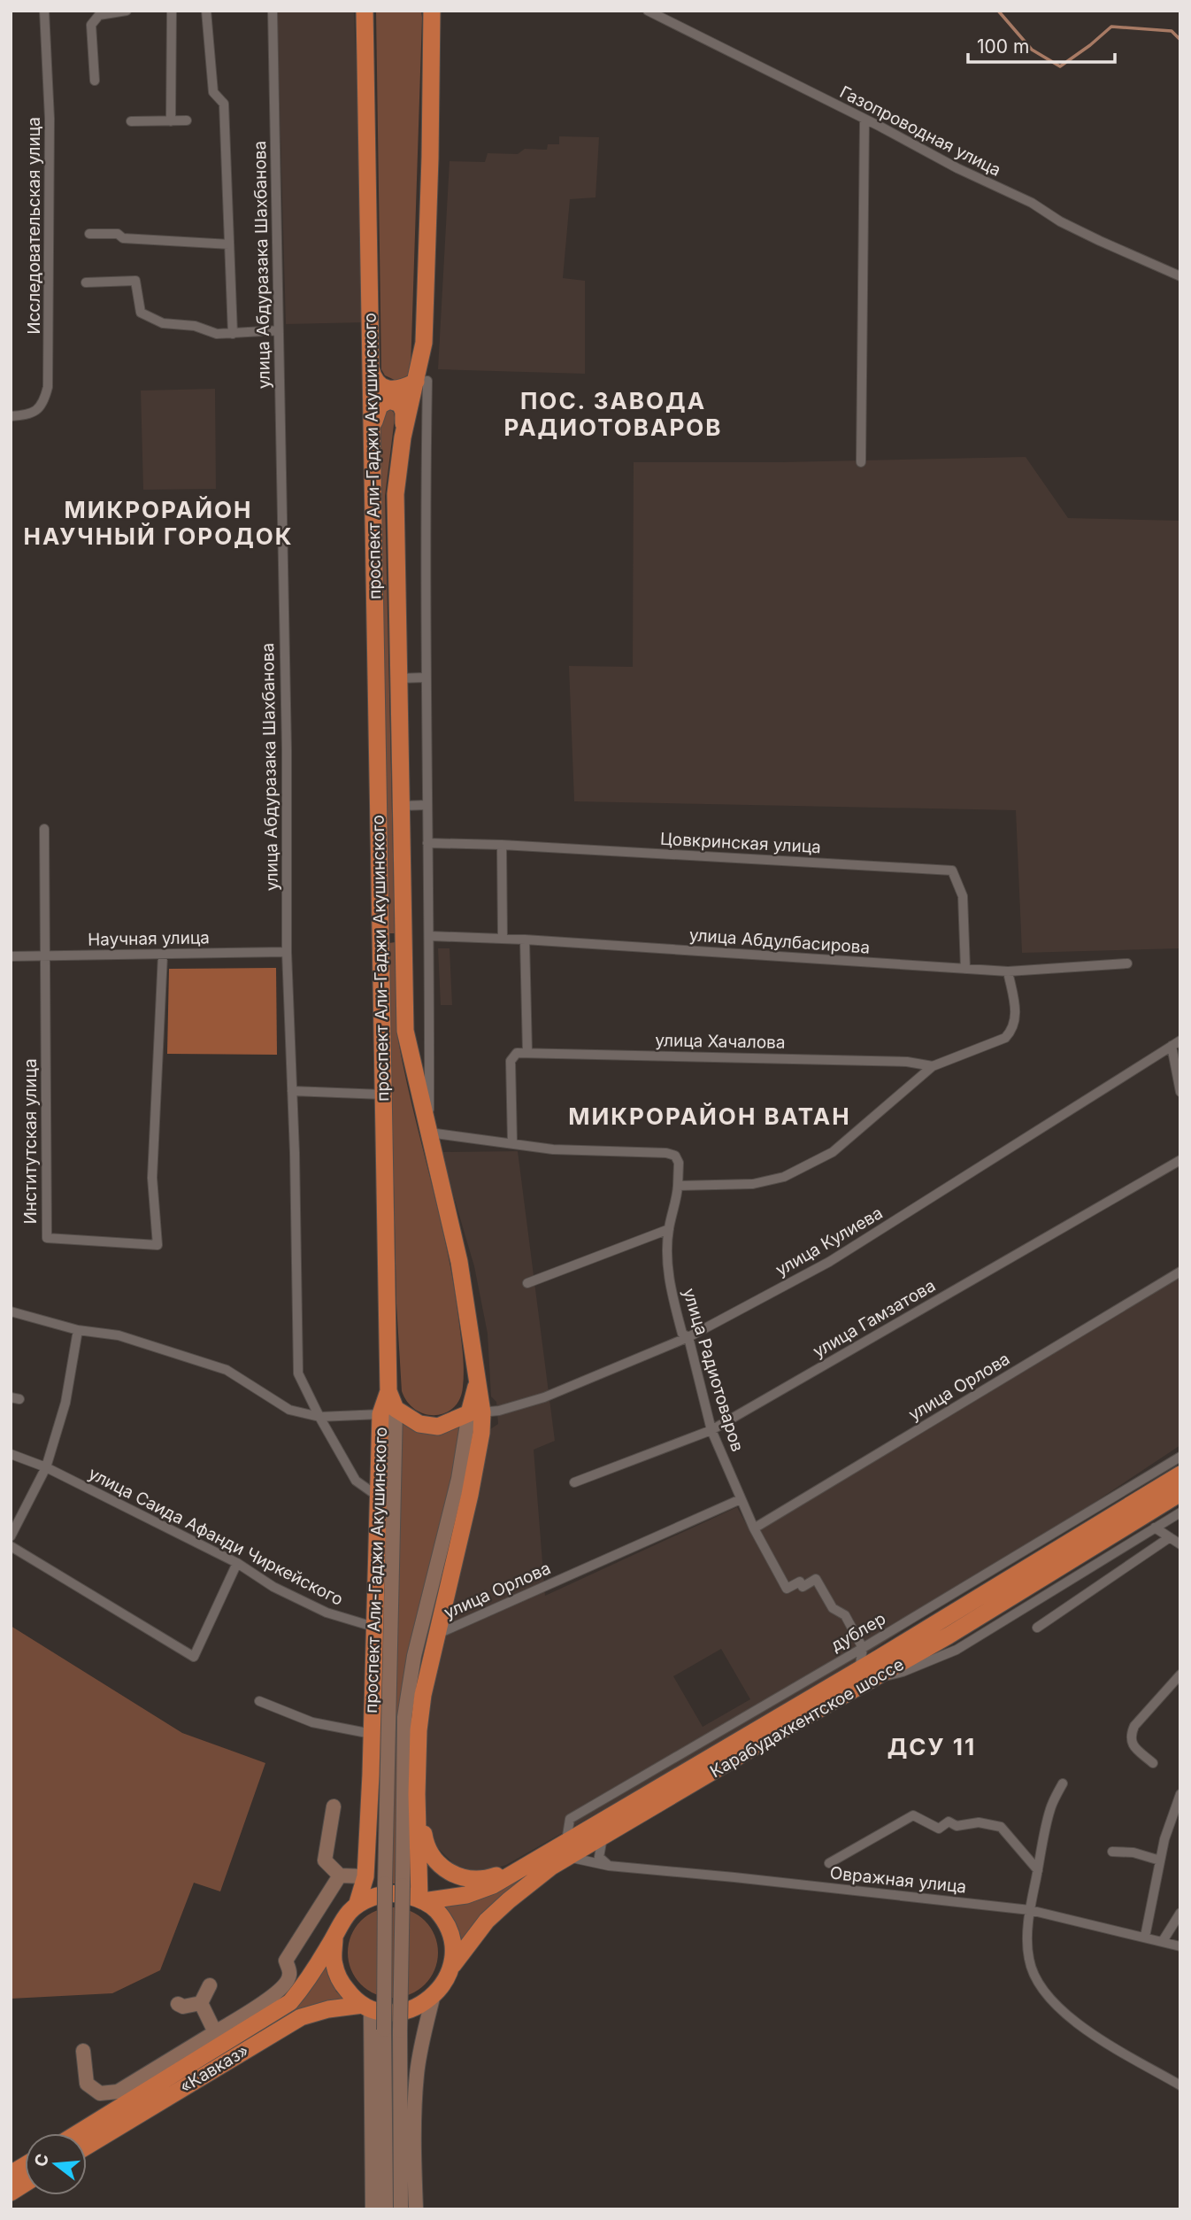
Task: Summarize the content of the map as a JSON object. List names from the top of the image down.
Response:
{
  "streets": {
    "highway": ["проспект Али-Гаджи Акушинского", "Карабудахкентское шоссе", "«Кавказ»"],
    "street": [
      "Газопроводная улица",
      "Исследовательская улица",
      "улица Абдуразака Шахбанова",
      "Цовкринская улица",
      "Научная улица",
      "улица Абдулбасирова",
      "улица Хачалова",
      "Институтская улица",
      "улица Кулиева",
      "улица Гамзатова",
      "улица Радиотоваров",
      "улица Орлова",
      "улица Саида Афанди Чиркейского",
      "дублер",
      "Овражная улица"
    ]
  },
  "crossings": [
    ["улица Абдуразака Шахбанова", "проспект Али-Гаджи Акушинского"],
    ["улица Абдуразака Шахбанова", "Научная улица"],
    ["проспект Али-Гаджи Акушинского", "улица Кулиева"],
    ["проспект Али-Гаджи Акушинского", "улица Саида Афанди Чиркейского"],
    ["проспект Али-Гаджи Акушинского", "Карабудахкентское шоссе"],
    ["проспект Али-Гаджи Акушинского", "«Кавказ»"],
    ["Цовкринская улица", "улица Абдулбасирова"],
    ["Научная улица", "Институтская улица"],
    ["улица Хачалова", "улица Радиотоваров"],
    ["улица Кулиева", "улица Радиотоваров"],
    ["улица Гамзатова", "улица Радиотоваров"],
    ["улица Радиотоваров", "улица Орлова"],
    ["улица Радиотоваров", "дублер"],
    ["дублер", "Карабудахкентское шоссе"],
    ["дублер", "Овражная улица"],
    ["Карабудахкентское шоссе", "Овражная улица"],
    ["Карабудахкентское шоссе", "«Кавказ»"]
  ],
  "districts": [
    "ПОС. ЗАВОДА РАДИОТОВАРОВ",
    "МИКРОРАЙОН НАУЧНЫЙ ГОРОДОК",
    "МИКРОРАЙОН ВАТАН",
    "ДСУ 11"
  ],
  "scale_bar": "100 m",
  "north": "left"
}
